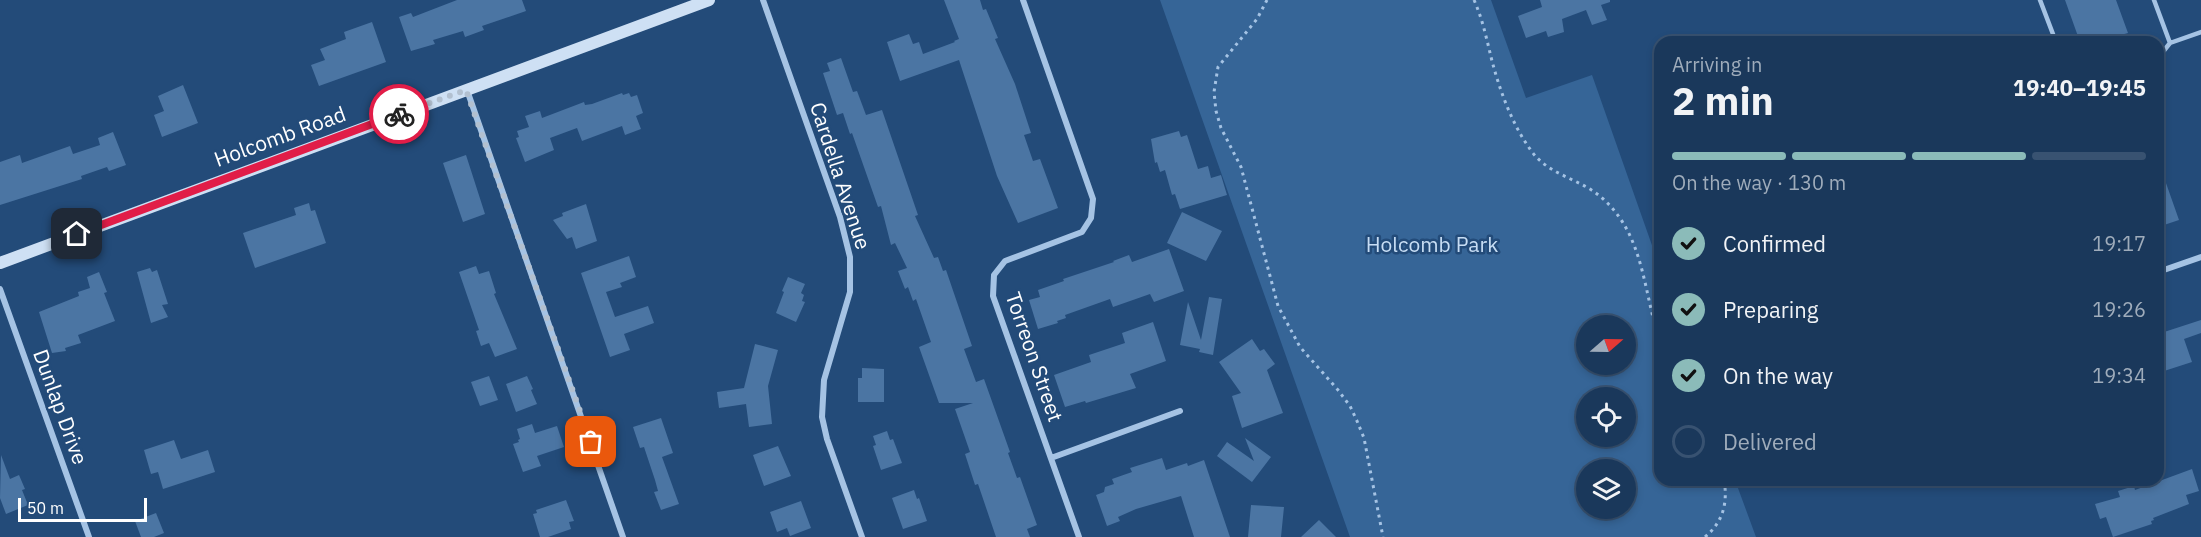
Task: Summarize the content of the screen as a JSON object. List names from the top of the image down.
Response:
{
  "streets": {
    "street": [
      "Holcomb Road",
      "Cardella Avenue",
      "Torreon Street",
      "Dunlap Drive"
    ]
  },
  "parks": ["Holcomb Park"],
  "scale_bar": "50 m",
  "north": "right",
  "page": {
    "heading": ["2 min", "Arriving in", "19:40–19:45"],
    "bar": "On the way · 130 m",
    "list": [
      ["Confirmed", "19:17"],
      ["Preparing", "19:26"],
      ["On the way", "19:34"],
      "Delivered"
    ],
    "scale": "50 m"
  }
}
